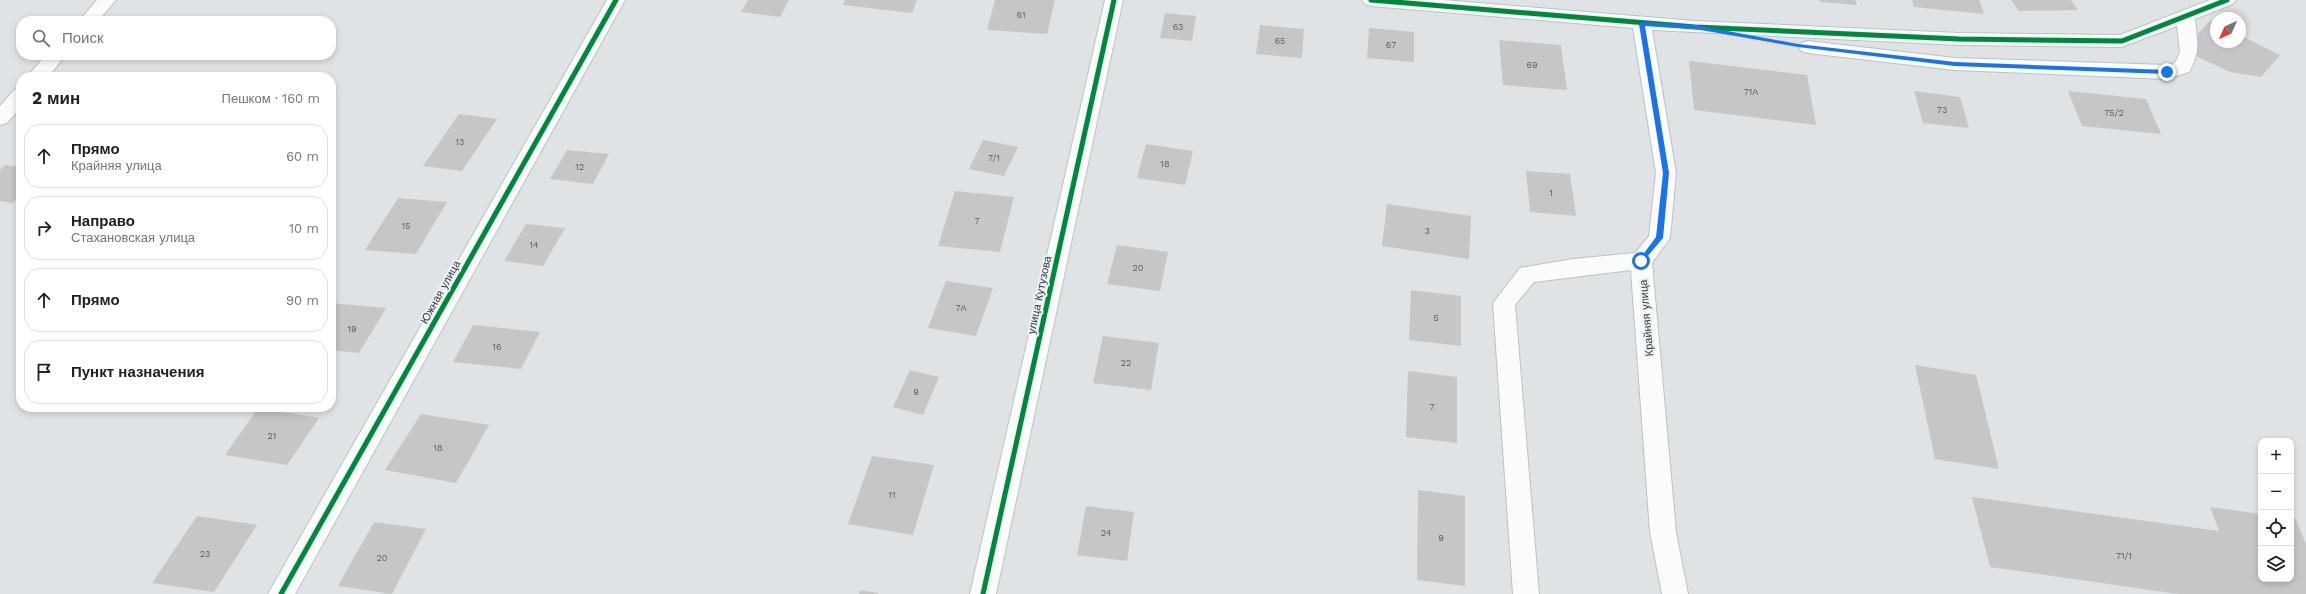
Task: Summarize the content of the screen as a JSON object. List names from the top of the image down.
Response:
{
  "streets": {
    "street": ["Южная улица", "улица Кутузова", "Крайняя улица"]
  },
  "house_numbers": [
    "61",
    "63",
    "65",
    "67",
    "69",
    "71А",
    "73",
    "75/2",
    "13",
    "7/1",
    "18",
    "12",
    "1",
    "7",
    "15",
    "3",
    "14",
    "20",
    "7А",
    "5",
    "19",
    "16",
    "22",
    "9",
    "7",
    "21",
    "18",
    "11",
    "24",
    "9",
    "23",
    "71/1",
    "20"
  ],
  "north": "bottom left",
  "page": {
    "search": "Поиск",
    "heading": ["2 мин", "Пешком · 160 m"],
    "list": [
      ["Прямо", "Крайняя улица", "60 m"],
      ["Направо", "Стахановская улица", "10 m"],
      ["Прямо", "90 m"],
      "Пункт назначения"
    ],
    "map_buttons": ["+", "−"]
  }
}
